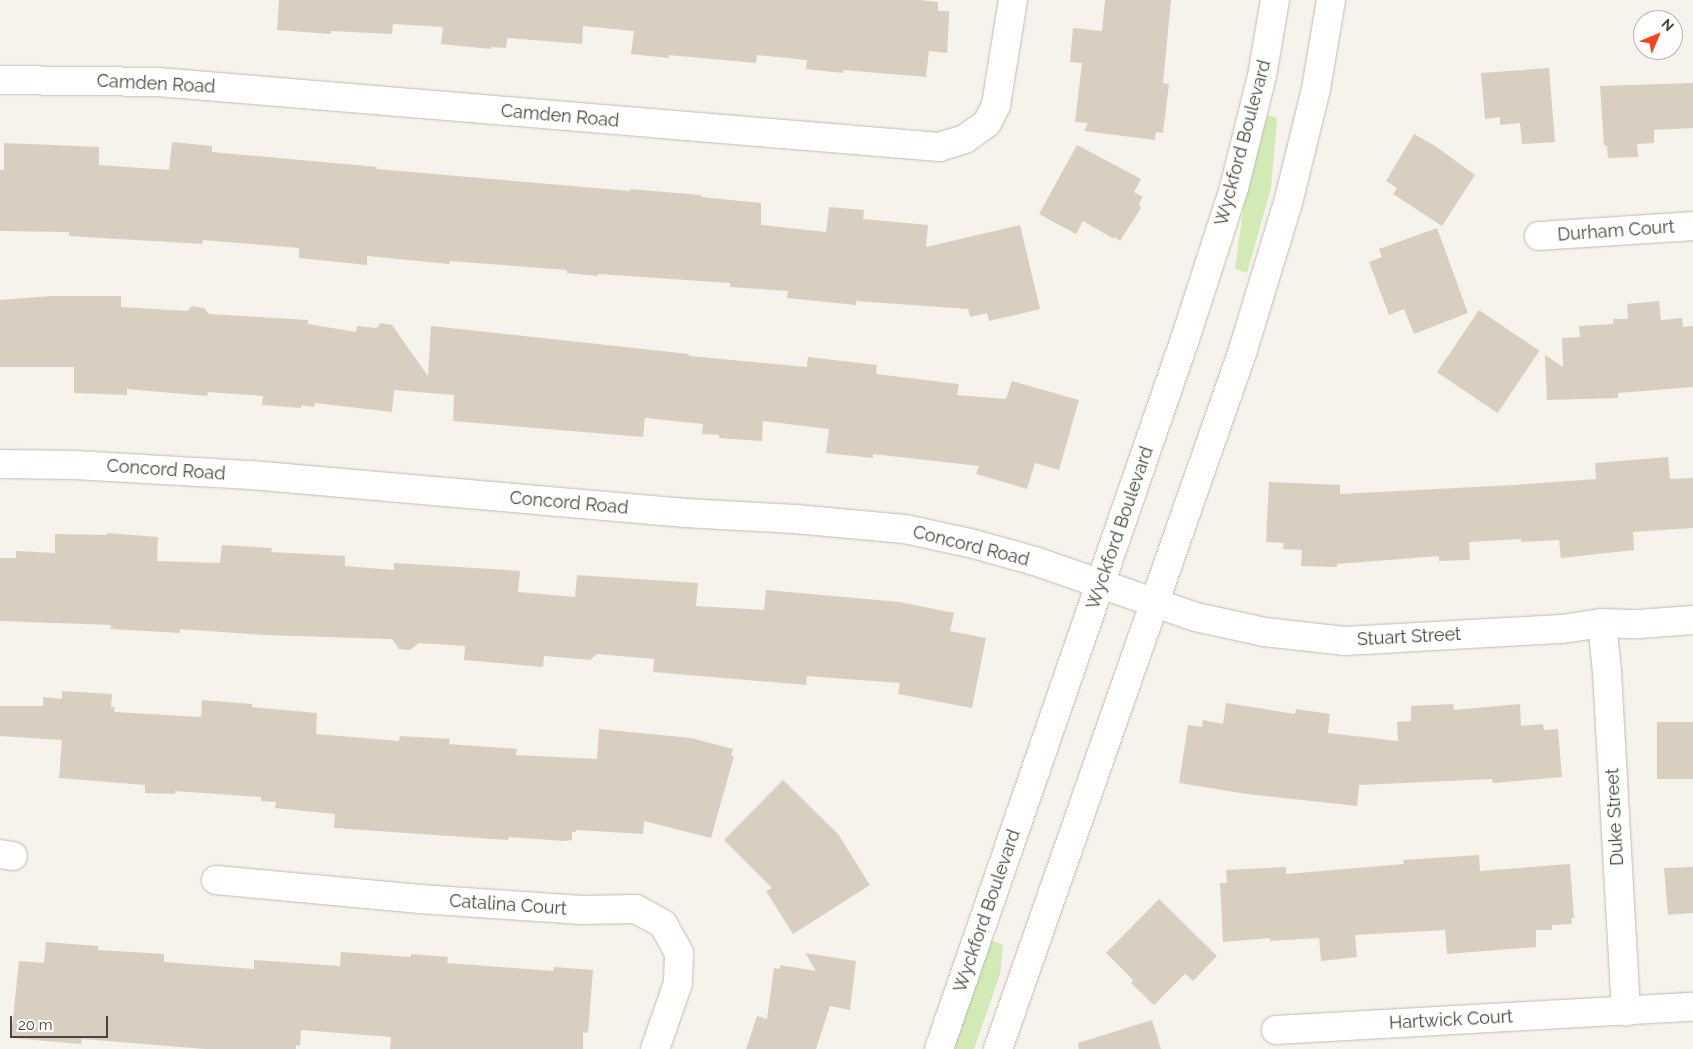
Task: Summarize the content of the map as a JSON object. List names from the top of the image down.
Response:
{
  "streets": {
    "street": [
      "Camden Road",
      "Wyckford Boulevard",
      "Durham Court",
      "Concord Road",
      "Stuart Street",
      "Duke Street",
      "Catalina Court",
      "Hartwick Court"
    ]
  },
  "crossings": [
    ["Wyckford Boulevard", "Concord Road"],
    ["Concord Road", "Stuart Street"],
    ["Stuart Street", "Duke Street"],
    ["Duke Street", "Hartwick Court"]
  ],
  "scale_bar": "20 m",
  "north": "top right"
}
